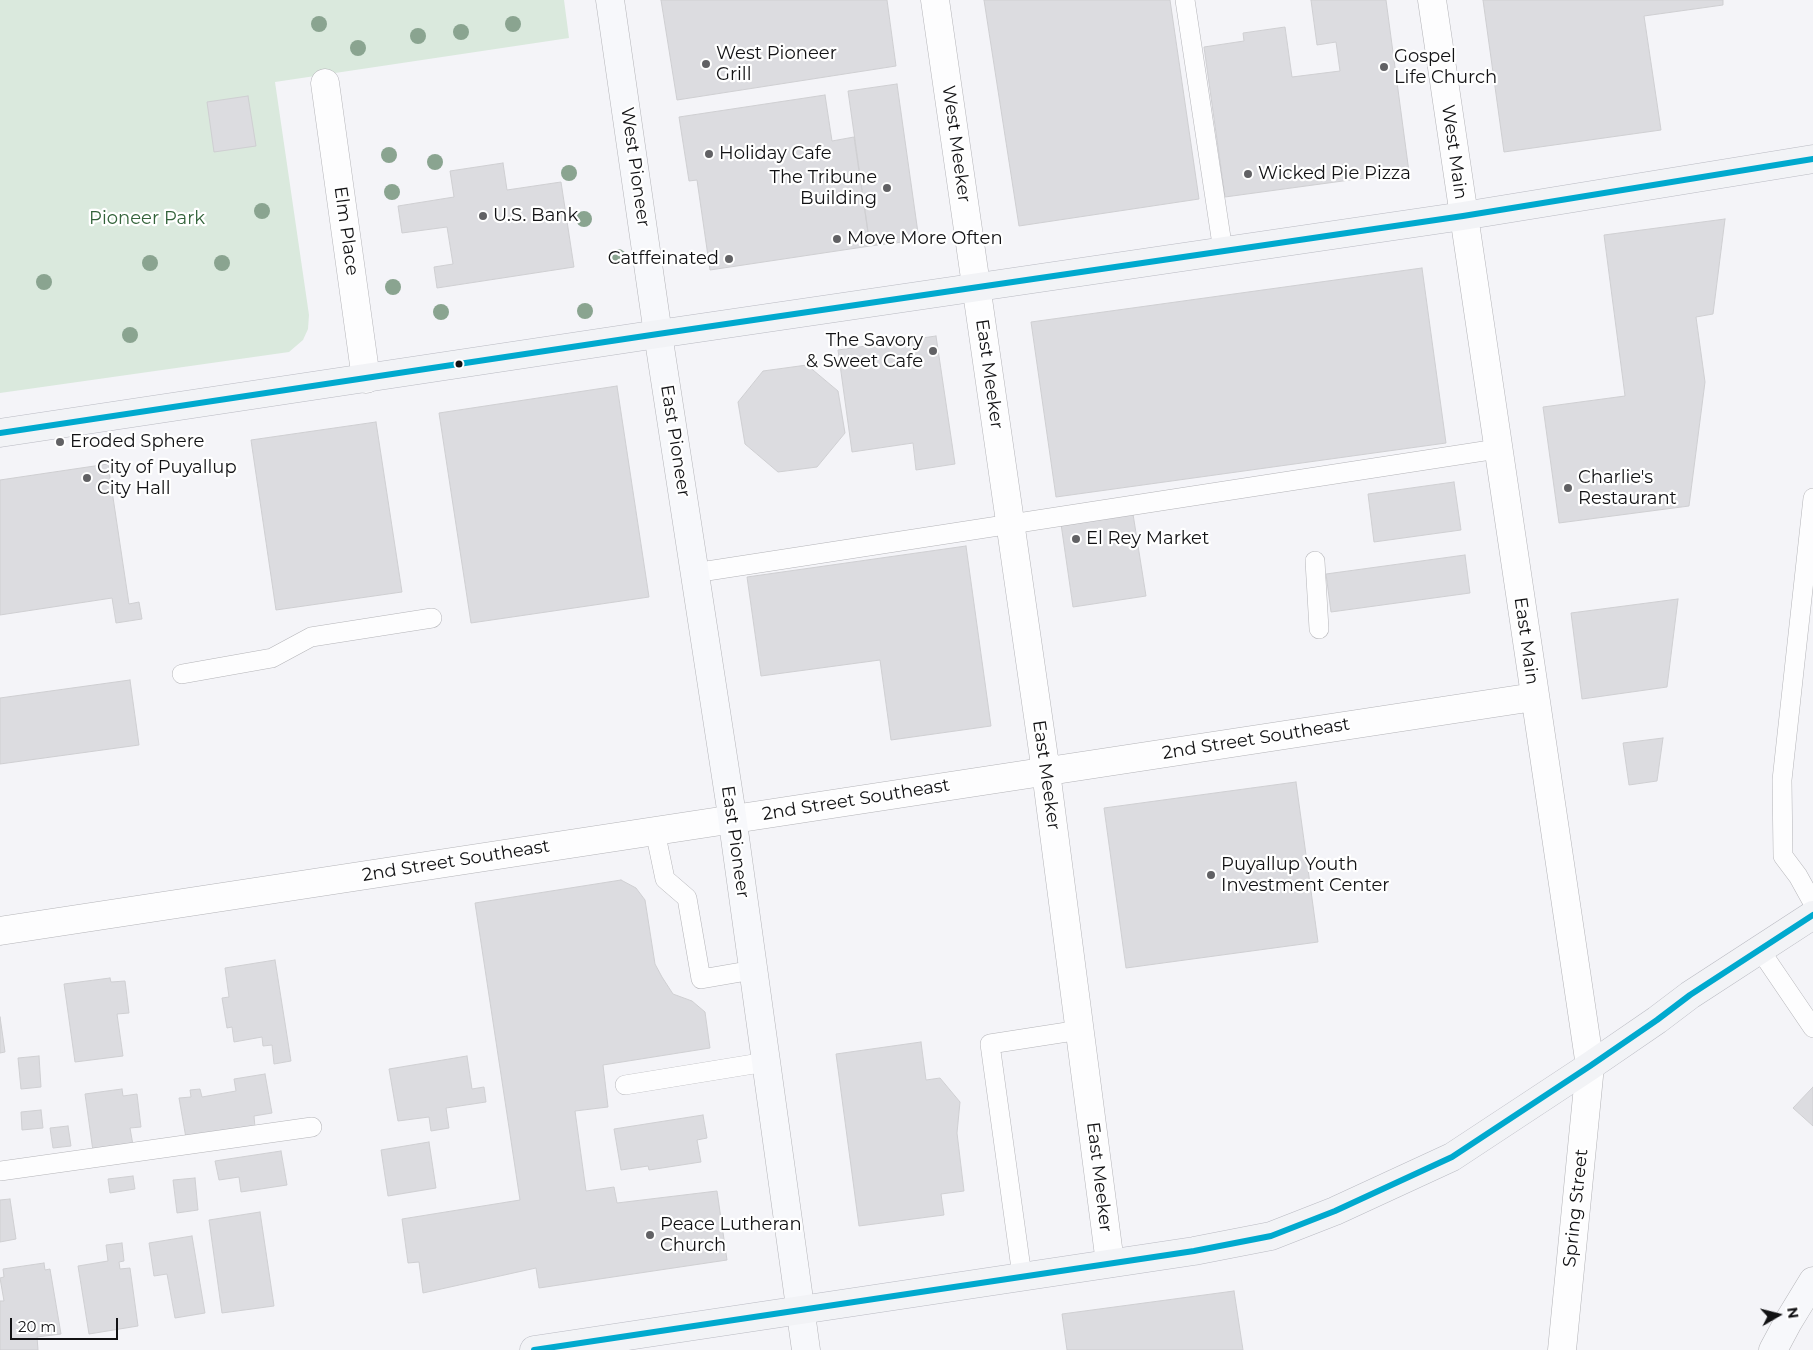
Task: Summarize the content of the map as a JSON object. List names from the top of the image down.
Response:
{
  "streets": {
    "main road": ["West Pioneer", "East Pioneer"],
    "street": [
      "West Meeker",
      "West Main",
      "Elm Place",
      "East Meeker",
      "East Main",
      "2nd Street Southeast",
      "Spring Street"
    ]
  },
  "crossings": [
    ["West Meeker", "East Meeker"],
    ["West Main", "East Main"],
    ["West Pioneer", "East Pioneer"],
    ["East Meeker", "2nd Street Southeast"],
    ["East Pioneer", "2nd Street Southeast"],
    ["East Main", "2nd Street Southeast"],
    ["East Main", "Spring Street"]
  ],
  "parks": ["Pioneer Park"],
  "places": [
    "West Pioneer Grill",
    "Gospel Life Church",
    "Holiday Cafe",
    "Wicked Pie Pizza",
    "The Tribune Building",
    "U.S. Bank",
    "Move More Often",
    "Catffeinated",
    "The Savory & Sweet Cafe",
    "Eroded Sphere",
    "City of Puyallup City Hall",
    "Charlie's Restaurant",
    "El Rey Market",
    "Puyallup Youth Investment Center",
    "Peace Lutheran Church"
  ],
  "scale_bar": "20 m",
  "north": "right"
}
